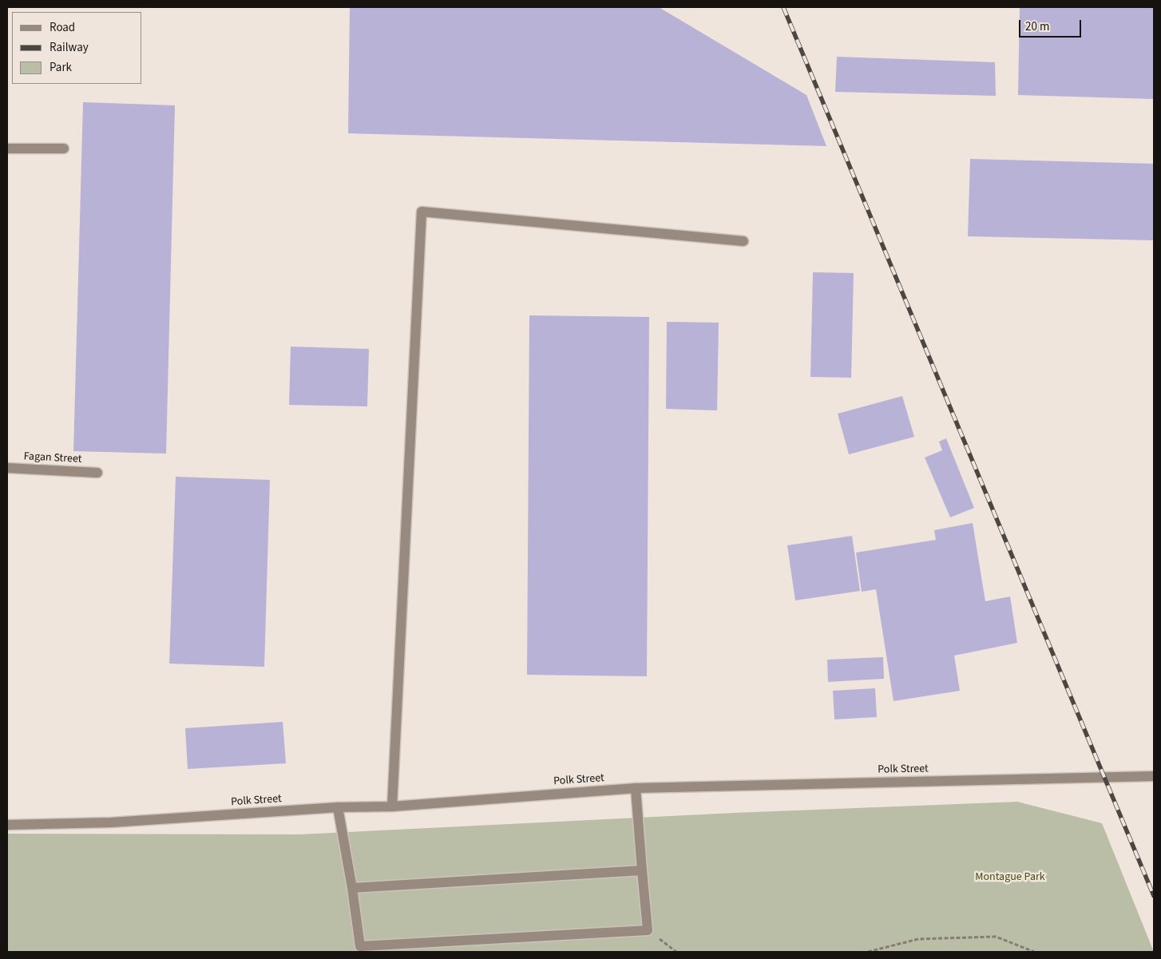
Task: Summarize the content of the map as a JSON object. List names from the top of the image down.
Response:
{
  "streets": {
    "street": ["Fagan Street", "Polk Street"]
  },
  "parks": ["Montague Park"],
  "legend": ["Road", "Railway", "Park"],
  "scale_bar": "20 m"
}
